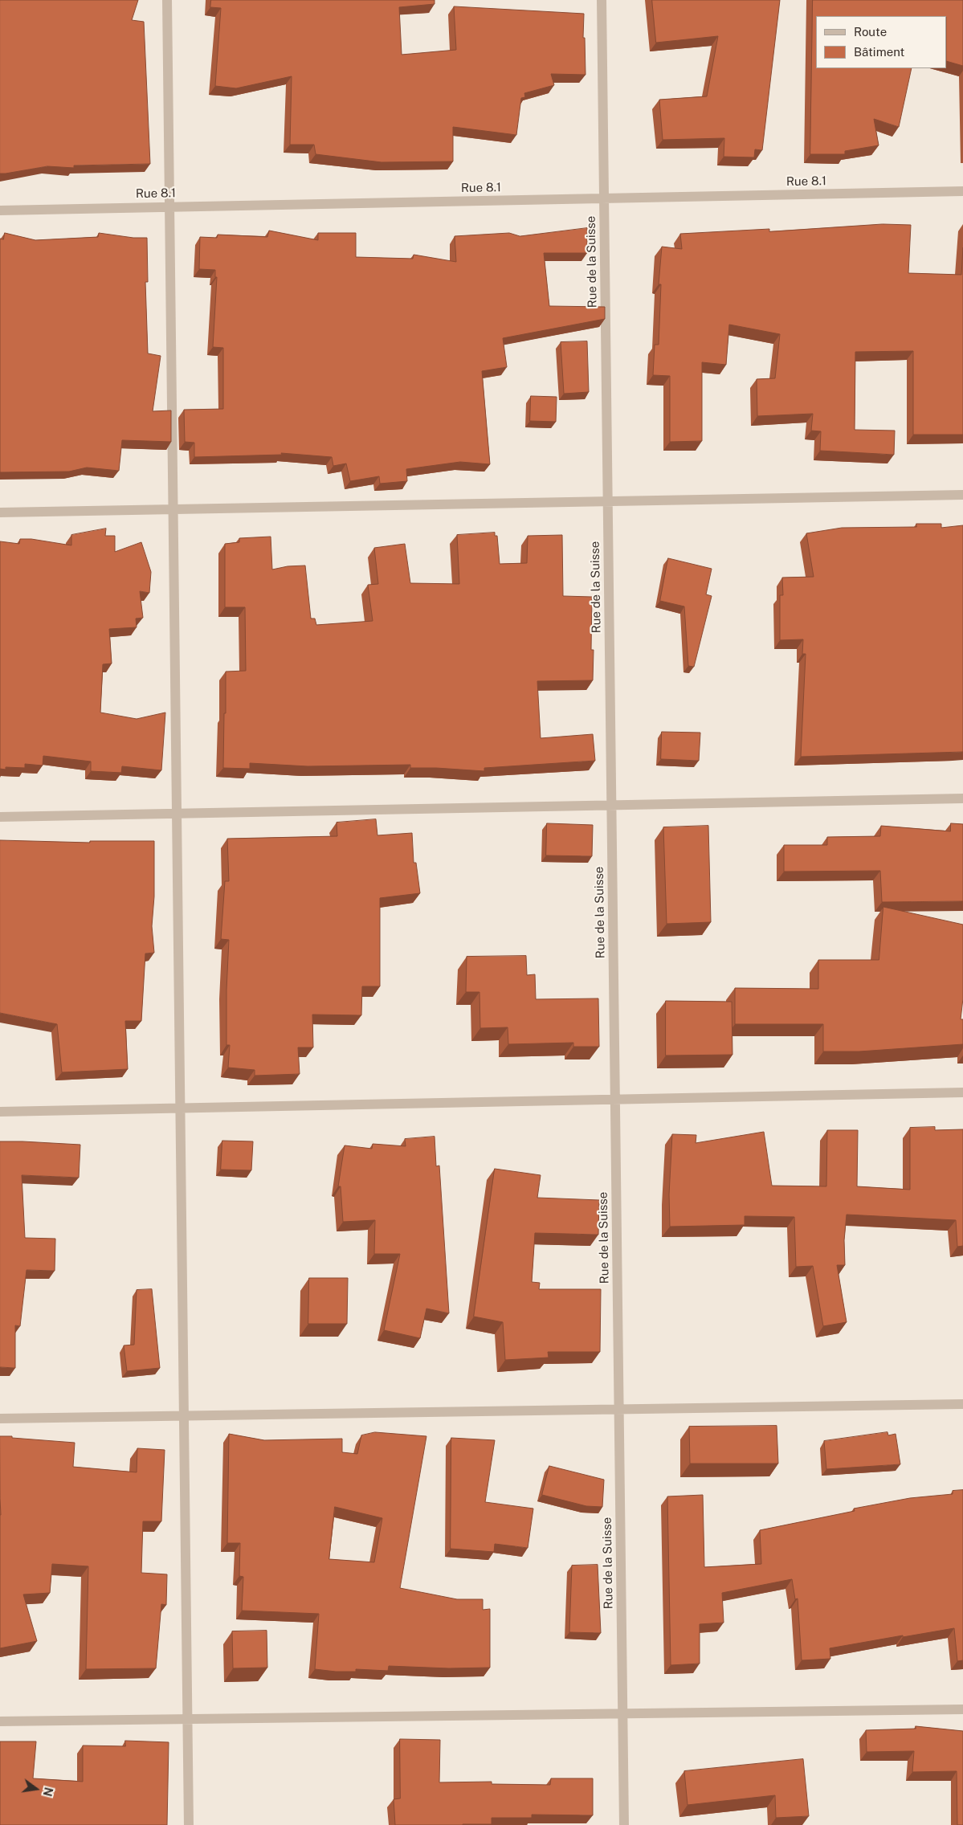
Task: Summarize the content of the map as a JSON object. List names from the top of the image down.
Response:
{
  "streets": {
    "street": ["Rue 8.1", "Rue de la Suisse"]
  },
  "crossings": [
    ["Rue 8.1", "Rue de la Suisse"]
  ],
  "legend": ["Route", "Bâtiment"],
  "north": "right"
}
